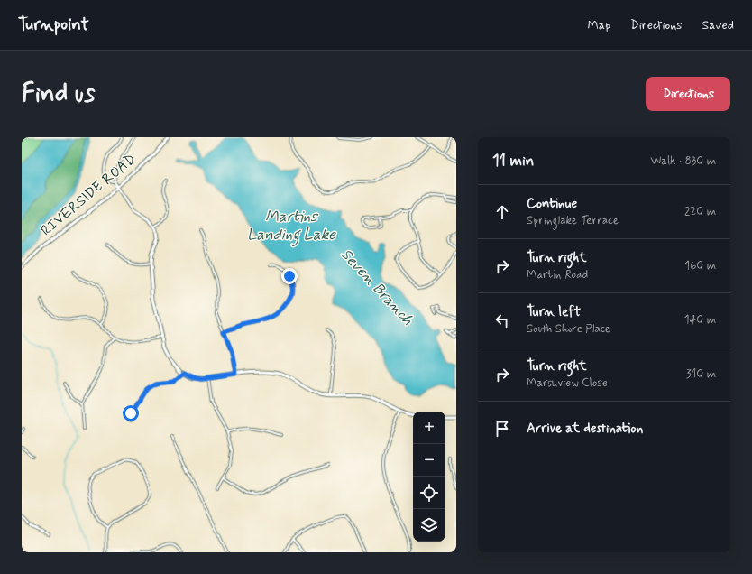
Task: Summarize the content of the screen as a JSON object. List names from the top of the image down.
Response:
{
  "streets": {
    "street": ["RIVERSIDE ROAD"]
  },
  "water": ["Martins Landing Lake", "Seven Branch"],
  "page": {
    "header": "Turnpoint",
    "nav": ["Map", "Directions", "Saved"],
    "buttons": "Directions",
    "title": "Find us",
    "heading": ["11 min", "Walk · 830 m"],
    "list": [
      ["Continue", "Springlake Terrace", "220 m"],
      ["Turn right", "Martin Road", "160 m"],
      ["Turn left", "South Shore Place", "140 m"],
      ["Turn right", "Marshview Close", "310 m"],
      "Arrive at destination"
    ],
    "map_buttons": ["+", "−"]
  }
}
